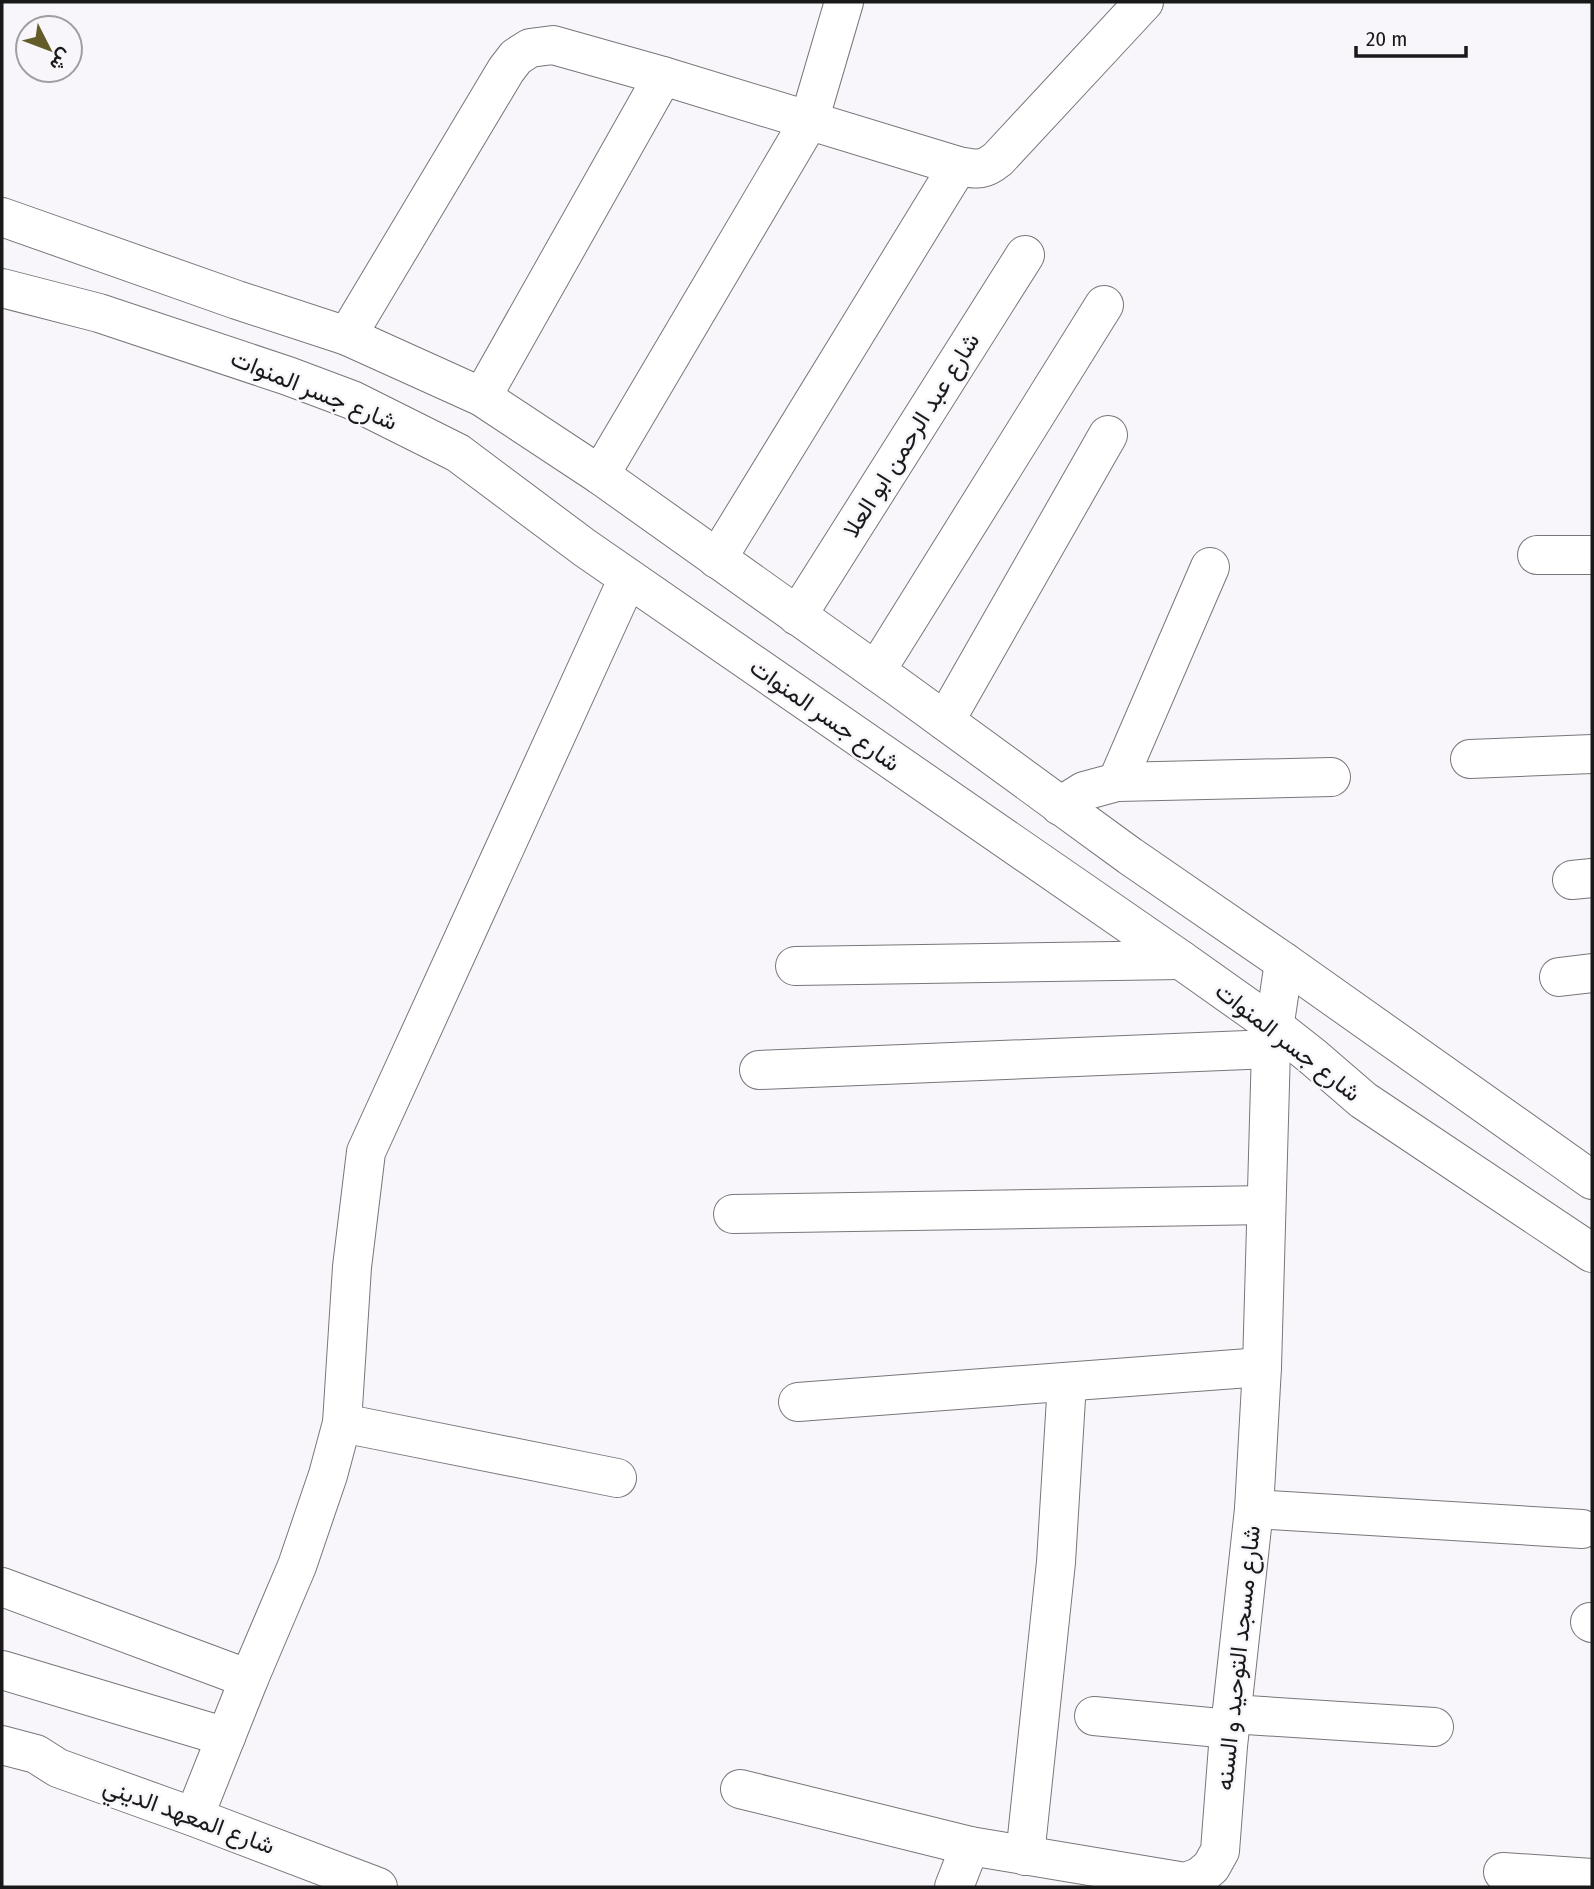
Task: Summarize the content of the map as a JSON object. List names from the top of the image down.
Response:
{
  "streets": {
    "street": [
      "شارع جسر المنوات",
      "شارع عبد الرحمن ابو العلا",
      "شارع مسجد التوحيد و السنه",
      "شارع المعهد الديني"
    ]
  },
  "crossings": [
    ["شارع جسر المنوات", "شارع مسجد التوحيد و السنه"]
  ],
  "scale_bar": "20 m",
  "north": "bottom right"
}
